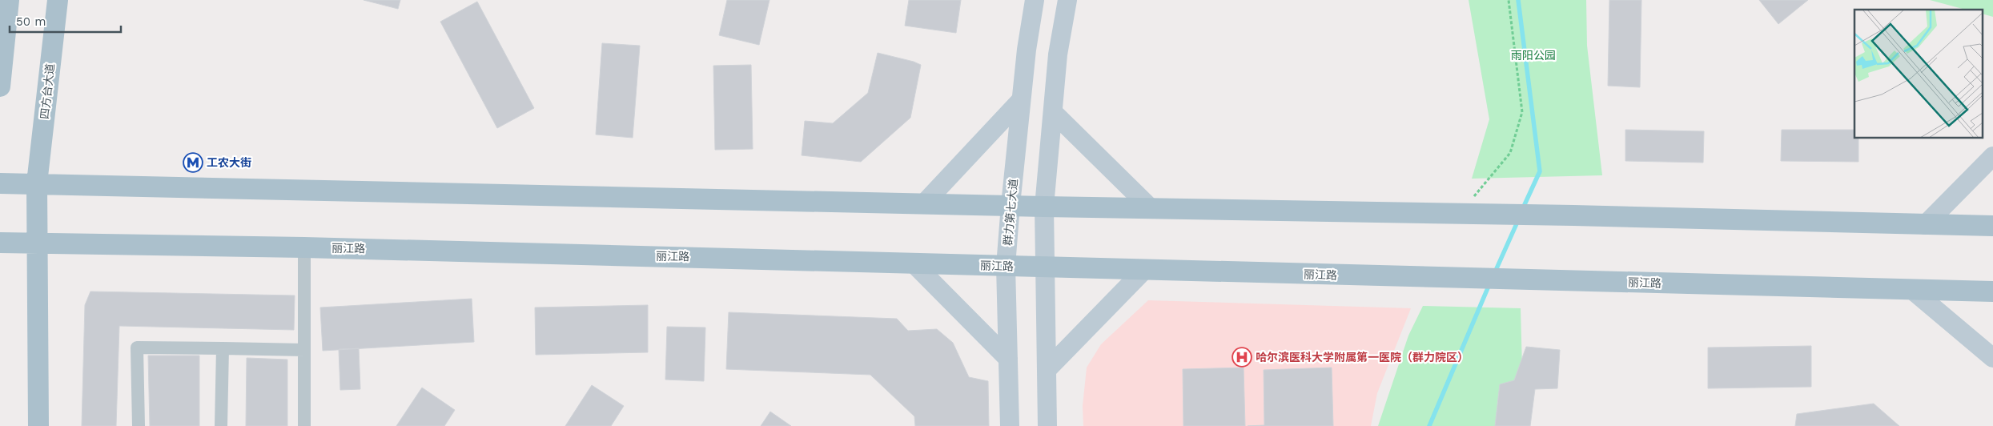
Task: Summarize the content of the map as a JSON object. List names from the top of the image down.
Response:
{
  "streets": {
    "main road": ["四方台大道", "群力第七大道", "丽江路"]
  },
  "crossings": [
    ["群力第七大道", "丽江路"]
  ],
  "parks": ["雨阳公园"],
  "places": {
    "metro station": ["工农大街"],
    "hospital": ["哈尔滨医科大学附属第一医院（群力院区）"]
  },
  "scale_bar": "50 m"
}
